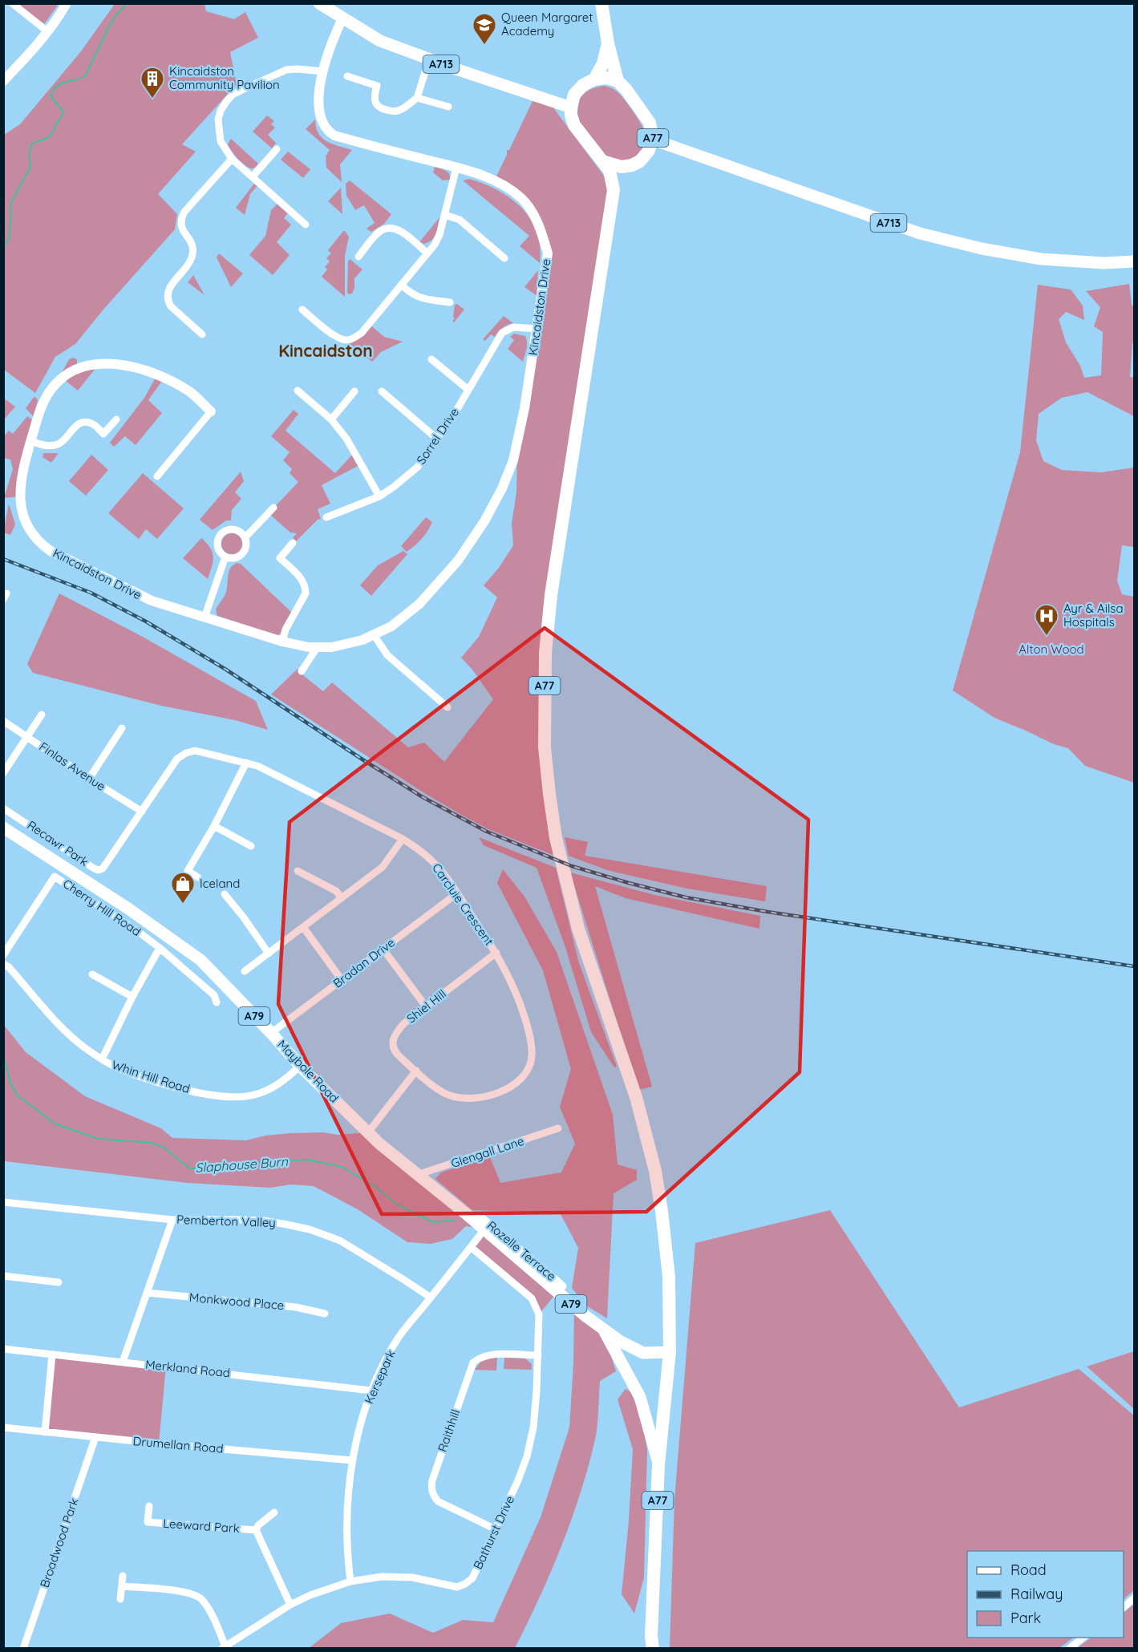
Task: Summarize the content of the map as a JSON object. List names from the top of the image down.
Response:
{
  "streets": {
    "highway": ["A77"],
    "main road": ["A713", "A79", "Maybole Road"],
    "street": [
      "Kincaidston Drive",
      "Sorrel Drive",
      "Finlas Avenue",
      "Recawr Park",
      "Carcluie Crescent",
      "Cherry Hill Road",
      "Bradan Drive",
      "Shiel Hill",
      "Whin Hill Road",
      "Glengall Lane",
      "Pemberton Valley",
      "Rozelle Terrace",
      "Monkwood Place",
      "Merkland Road",
      "Kersepark",
      "Raithhill",
      "Drumellan Road",
      "Leeward Park",
      "Bathurst Drive",
      "Broadwood Park"
    ]
  },
  "crossings": [
    ["A713", "A77"],
    ["A713", "Kincaidston Drive"],
    ["A77", "Maybole Road"],
    ["Kincaidston Drive", "Sorrel Drive"],
    ["Finlas Avenue", "Recawr Park"],
    ["Finlas Avenue", "Carcluie Crescent"],
    ["Recawr Park", "Carcluie Crescent"],
    ["Carcluie Crescent", "Bradan Drive"],
    ["Carcluie Crescent", "Shiel Hill"],
    ["Bradan Drive", "Maybole Road"],
    ["Maybole Road", "Whin Hill Road"],
    ["Maybole Road", "Glengall Lane"],
    ["Maybole Road", "Rozelle Terrace"],
    ["Maybole Road", "Kersepark"],
    ["Pemberton Valley", "Kersepark"],
    ["Merkland Road", "Kersepark"],
    ["Kersepark", "Drumellan Road"],
    ["Kersepark", "Bathurst Drive"],
    ["Raithhill", "Bathurst Drive"],
    ["Drumellan Road", "Broadwood Park"],
    ["Leeward Park", "Bathurst Drive"]
  ],
  "districts": ["Kincaidston"],
  "water": ["Slaphouse Burn"],
  "parks": ["Alton Wood"],
  "places": {
    "school or university": ["Queen Margaret Academy"],
    "building": ["Kincaidston Community Pavilion"],
    "hospital": ["Ayr & Ailsa Hospitals"],
    "shop": ["Iceland"]
  },
  "legend": ["Road", "Railway", "Park"]
}
